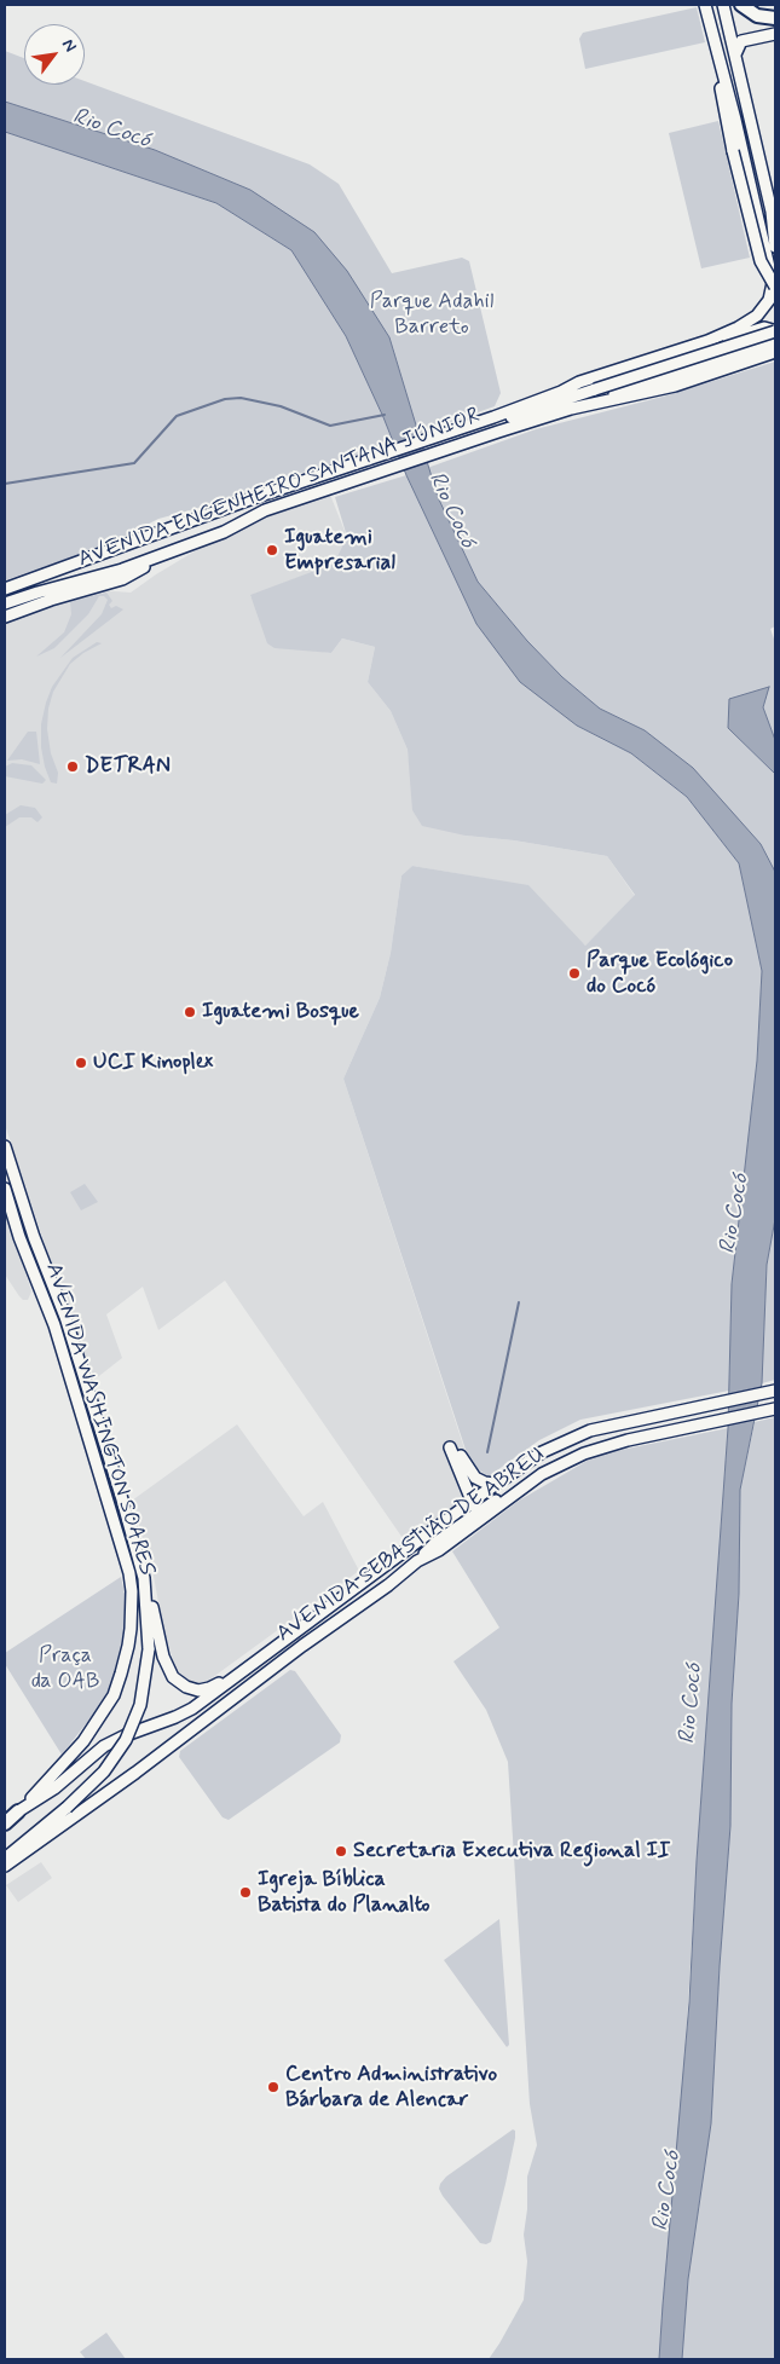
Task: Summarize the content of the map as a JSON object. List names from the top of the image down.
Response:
{
  "streets": {
    "highway": ["AVENIDA WASHINGTON SOARES"],
    "main road": ["AVENIDA ENGENHEIRO SANTANA JÚNIOR", "AVENIDA SEBASTIÃO DE ABREU"]
  },
  "crossings": [
    ["AVENIDA WASHINGTON SOARES", "AVENIDA SEBASTIÃO DE ABREU"]
  ],
  "water": ["Rio Cocó"],
  "parks": ["Parque Adahil Barreto", "Praça da OAB"],
  "places": [
    "Iguatemi Empresarial",
    "DETRAN",
    "Parque Ecológico do Cocó",
    "Iguatemi Bosque",
    "UCI Kinoplex",
    "Secretaria Executiva Regional II",
    "Igreja Bíblica Batista do Planalto",
    "Centro Administrativo Bárbara de Alencar"
  ],
  "north": "top right"
}
